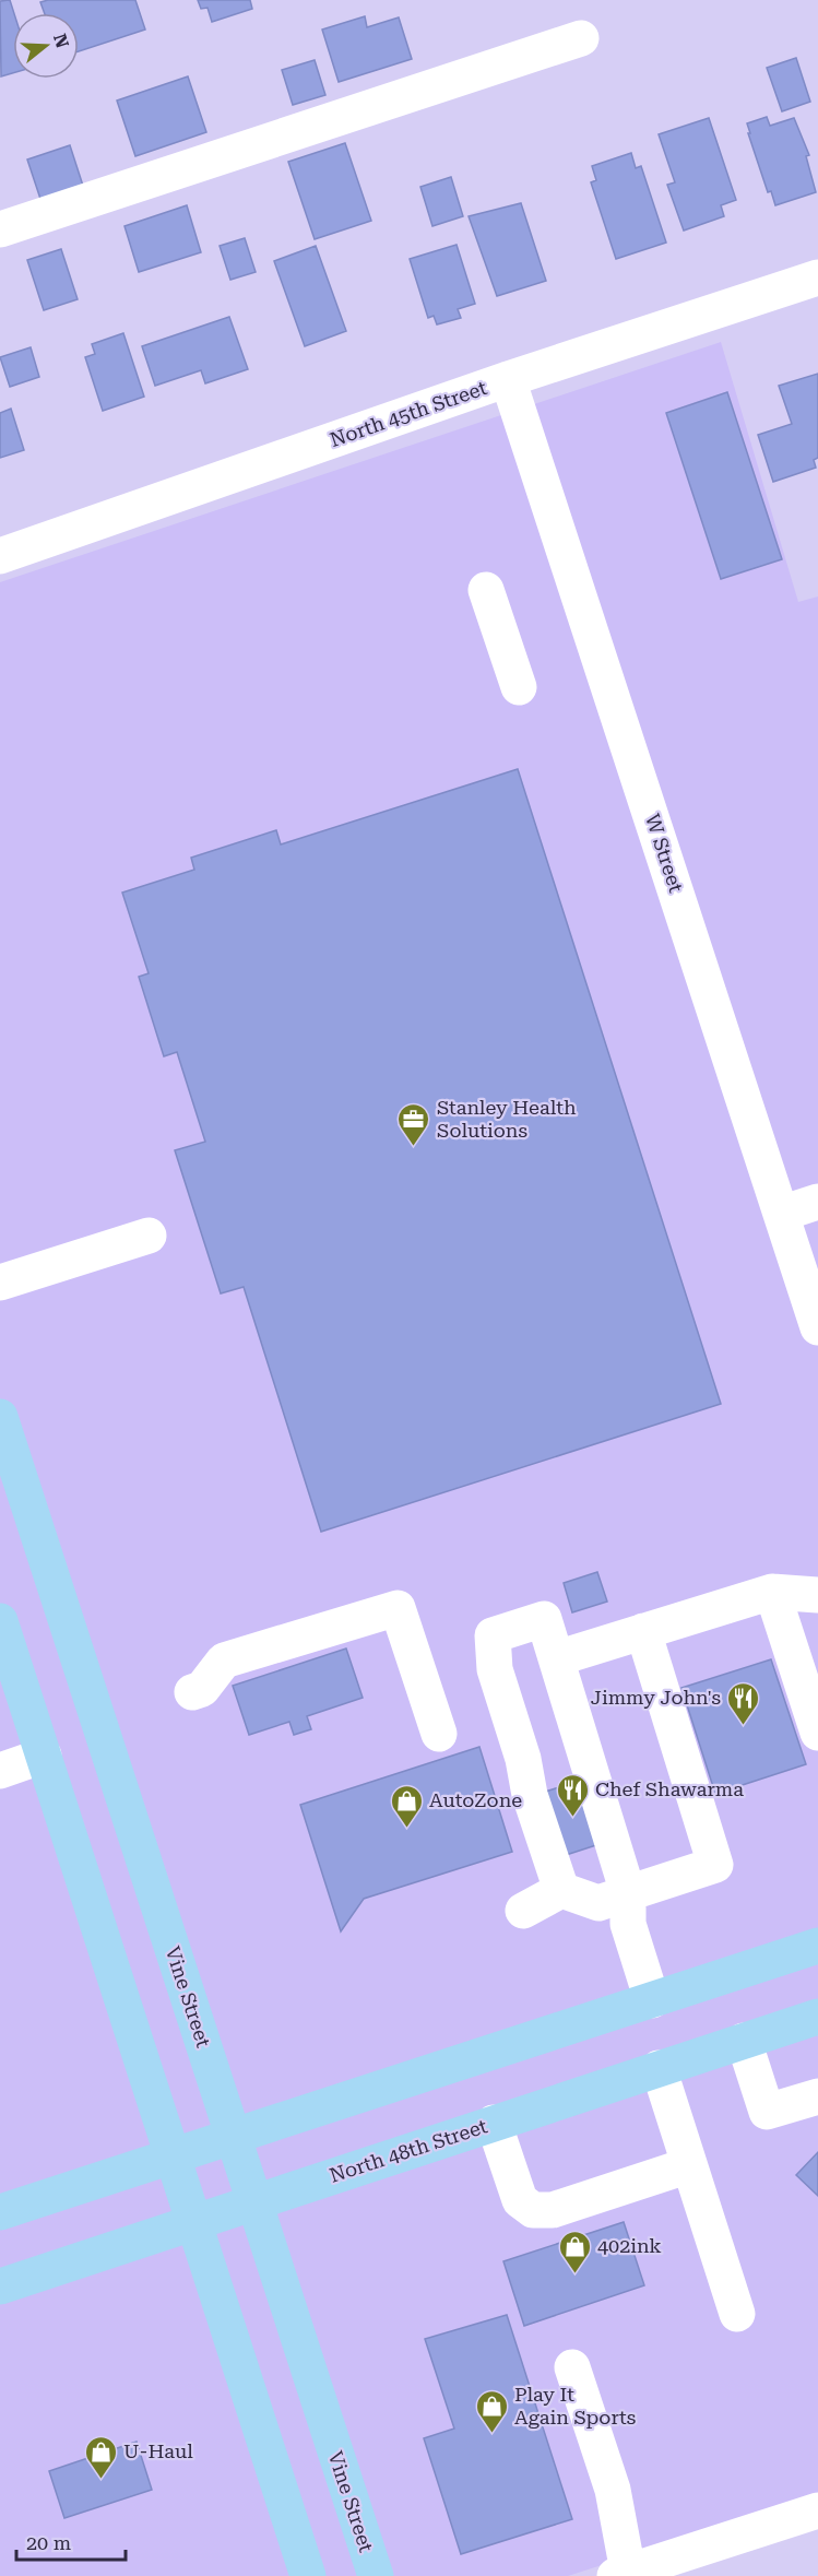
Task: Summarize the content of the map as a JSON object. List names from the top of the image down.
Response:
{
  "streets": {
    "main road": ["Vine Street", "North 48th Street"],
    "street": ["North 45th Street", "W Street"]
  },
  "crossings": [
    ["North 45th Street", "W Street"],
    ["Vine Street", "North 48th Street"]
  ],
  "places": {
    "office": ["Stanley Health Solutions"],
    "restaurant": ["Jimmy John's", "Chef Shawarma"],
    "shop": [
      "AutoZone",
      "402ink",
      "Play It Again Sports",
      "U-Haul"
    ]
  },
  "scale_bar": "20 m",
  "north": "right"
}
